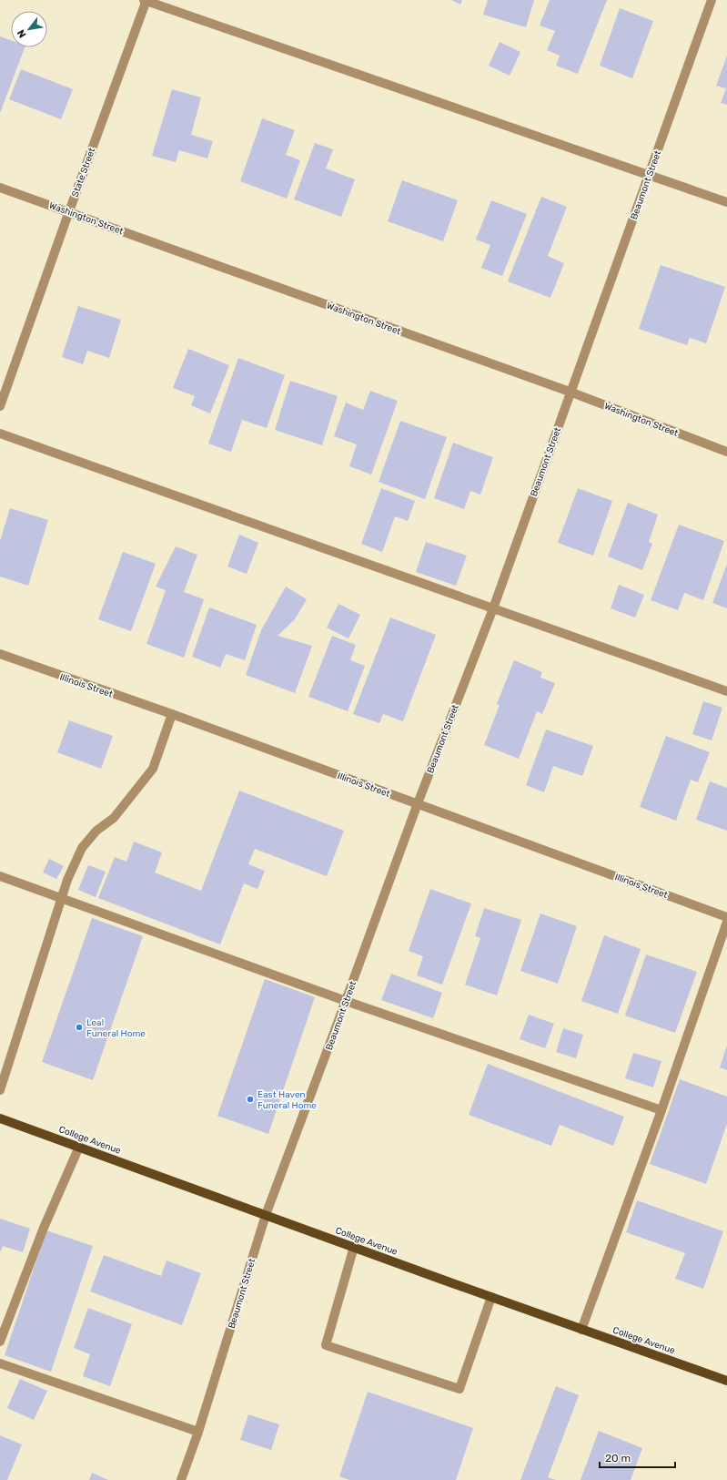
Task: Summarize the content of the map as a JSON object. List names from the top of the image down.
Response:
{
  "streets": {
    "main road": ["College Avenue"],
    "street": [
      "State Street",
      "Beaumont Street",
      "Washington Street",
      "Illinois Street"
    ]
  },
  "crossings": [
    ["State Street", "Washington Street"],
    ["Beaumont Street", "Washington Street"],
    ["Beaumont Street", "Illinois Street"],
    ["Beaumont Street", "College Avenue"]
  ],
  "places": ["Leal Funeral Home", "East Haven Funeral Home"],
  "scale_bar": "20 m",
  "north": "bottom left"
}
